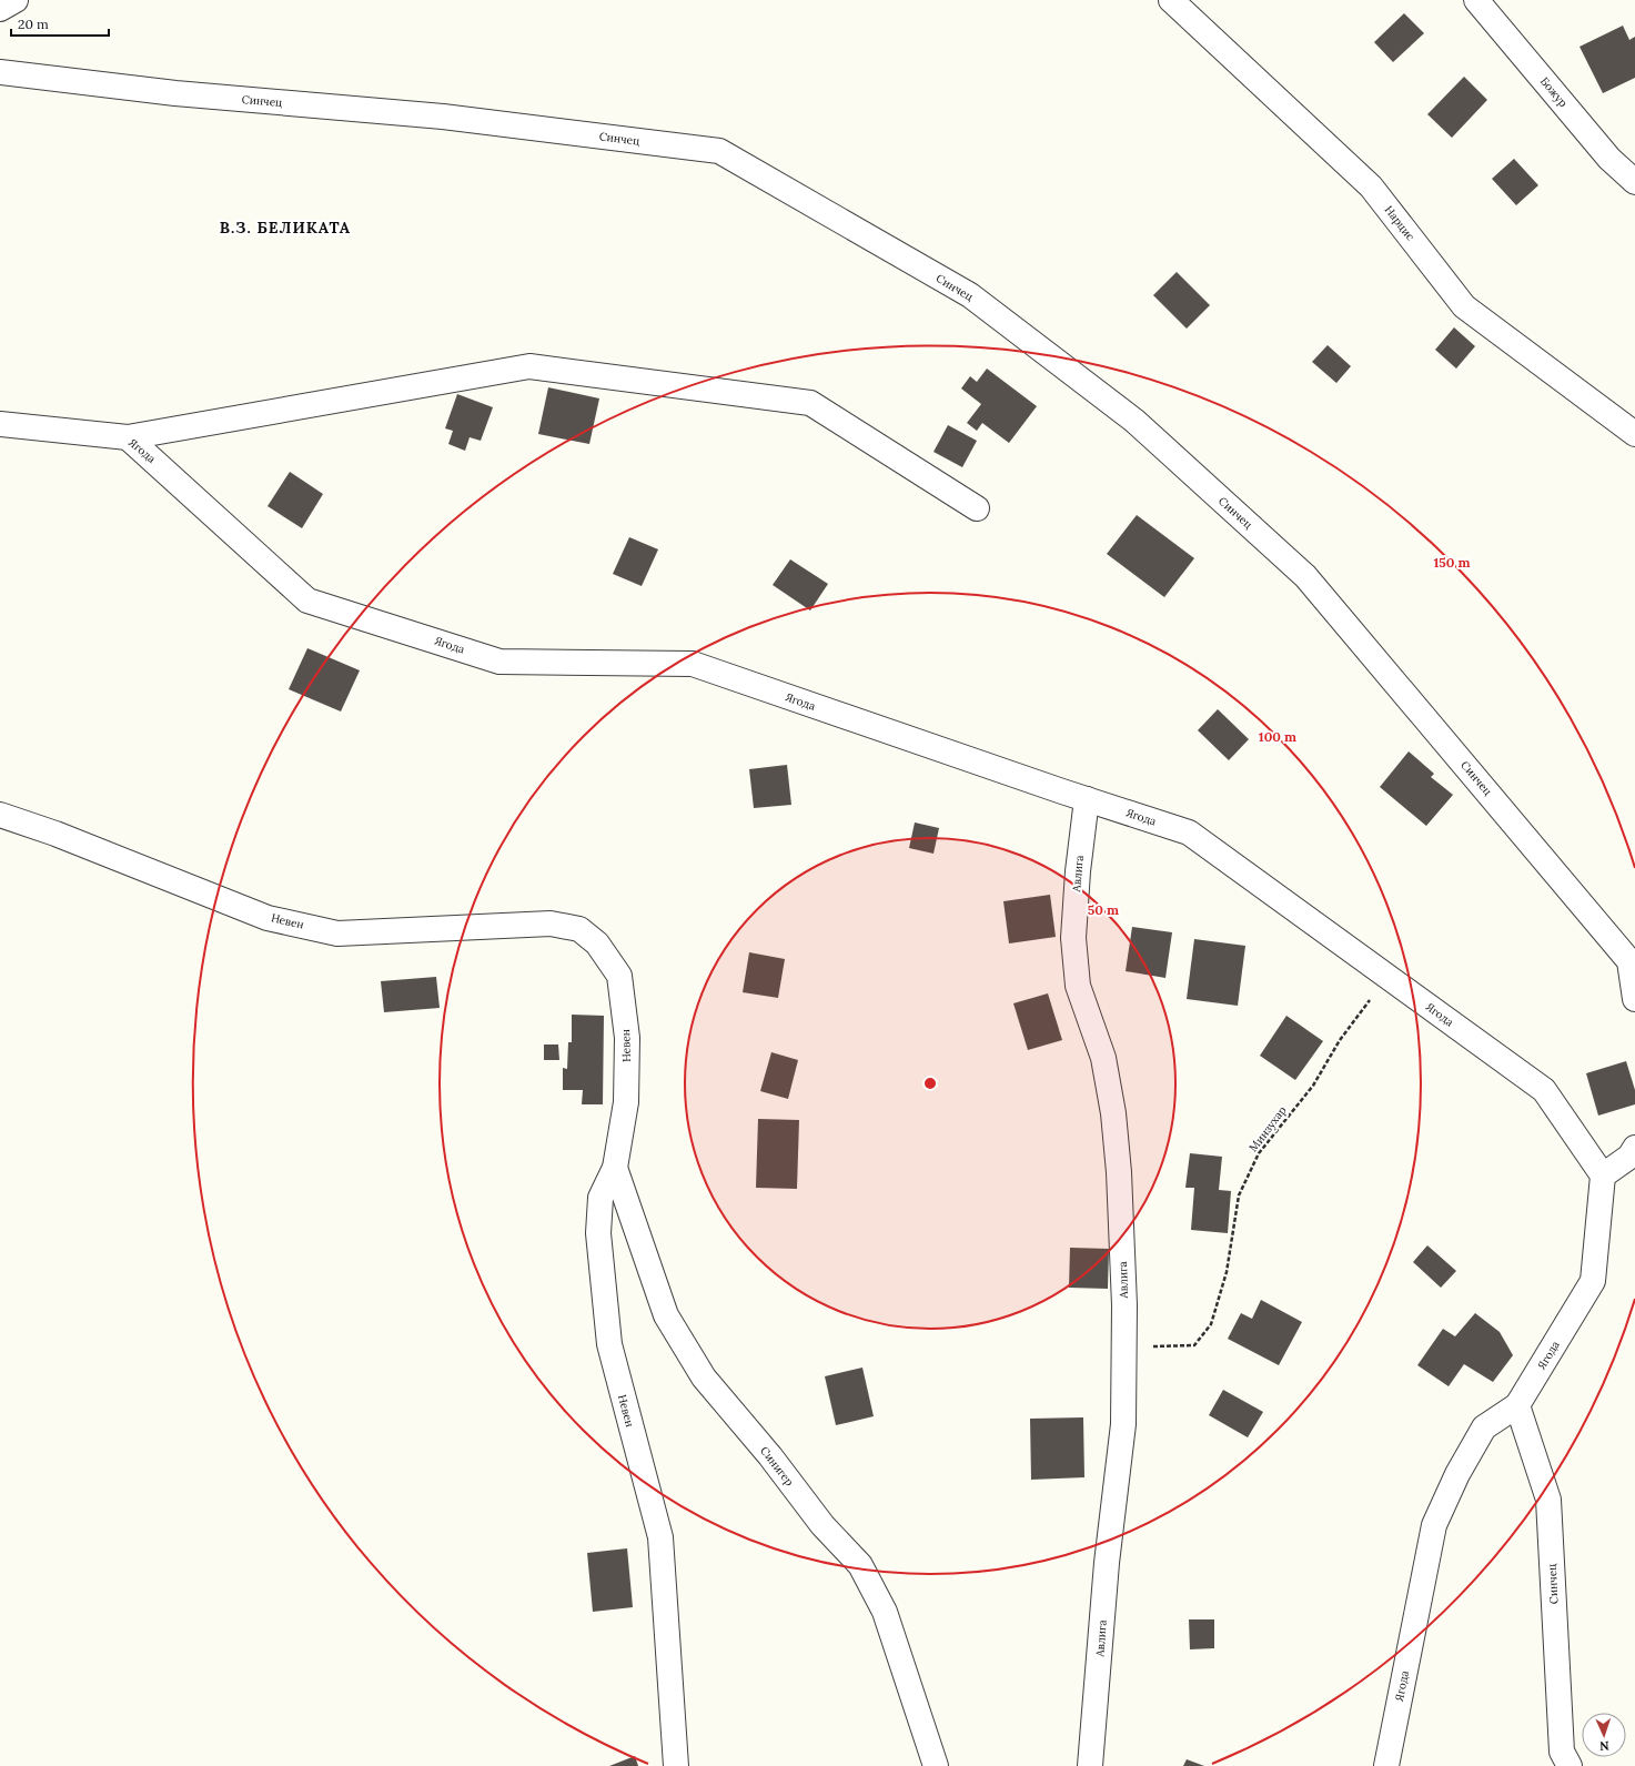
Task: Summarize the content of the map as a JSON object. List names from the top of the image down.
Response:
{
  "streets": {
    "street": [
      "Божур",
      "Синчец",
      "Нарцис",
      "Ягода",
      "Авлига",
      "Невен",
      "Синигер"
    ],
    "path": ["Минзухар"]
  },
  "crossings": [
    ["Синчец", "Ягода"],
    ["Ягода", "Авлига"],
    ["Ягода", "Минзухар"],
    ["Авлига", "Минзухар"],
    ["Невен", "Синигер"]
  ],
  "districts": ["В.З. БЕЛИКАТА"],
  "scale_bar": "20 m",
  "north": "bottom",
  "rings": ["150 m", "100 m", "50 m"]
}
